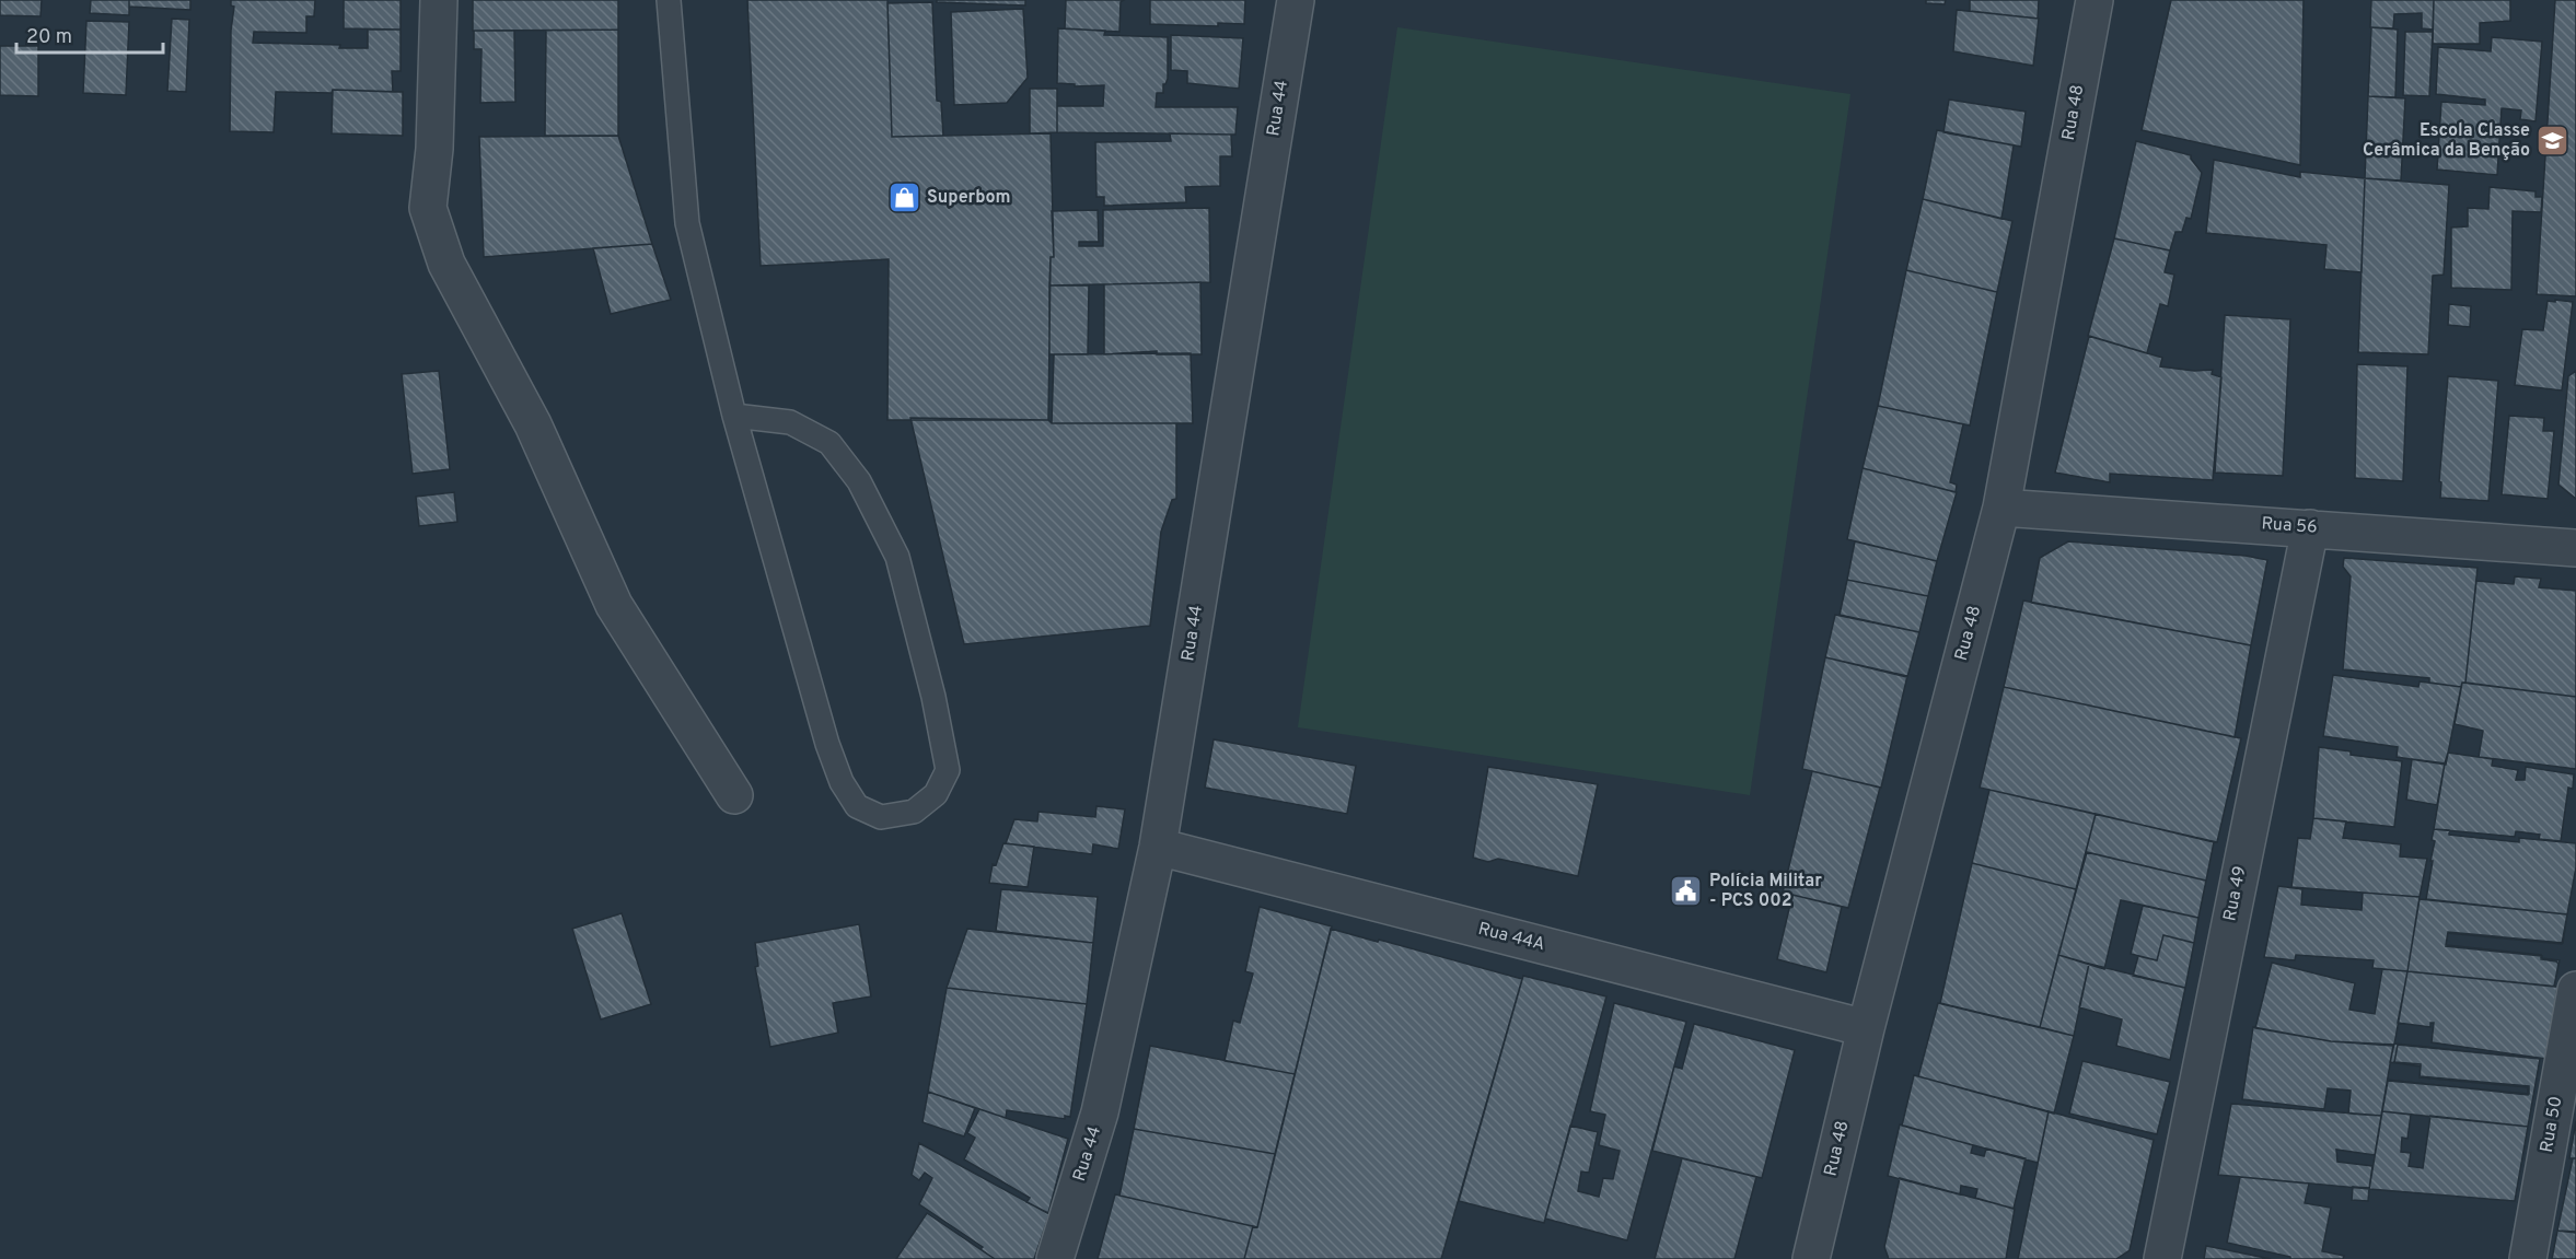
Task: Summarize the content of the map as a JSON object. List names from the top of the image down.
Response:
{
  "streets": {
    "street": [
      "Rua 44",
      "Rua 48",
      "Rua 56",
      "Rua 49",
      "Rua 44A",
      "Rua 50"
    ]
  },
  "crossings": [
    ["Rua 44", "Rua 44A"],
    ["Rua 48", "Rua 56"],
    ["Rua 48", "Rua 44A"],
    ["Rua 56", "Rua 49"]
  ],
  "places": {
    "school or university": ["Escola Classe Cerâmica da Benção"],
    "shop": ["Superbom"],
    "public building": ["Polícia Militar - PCS 002"]
  },
  "scale_bar": "20 m"
}
